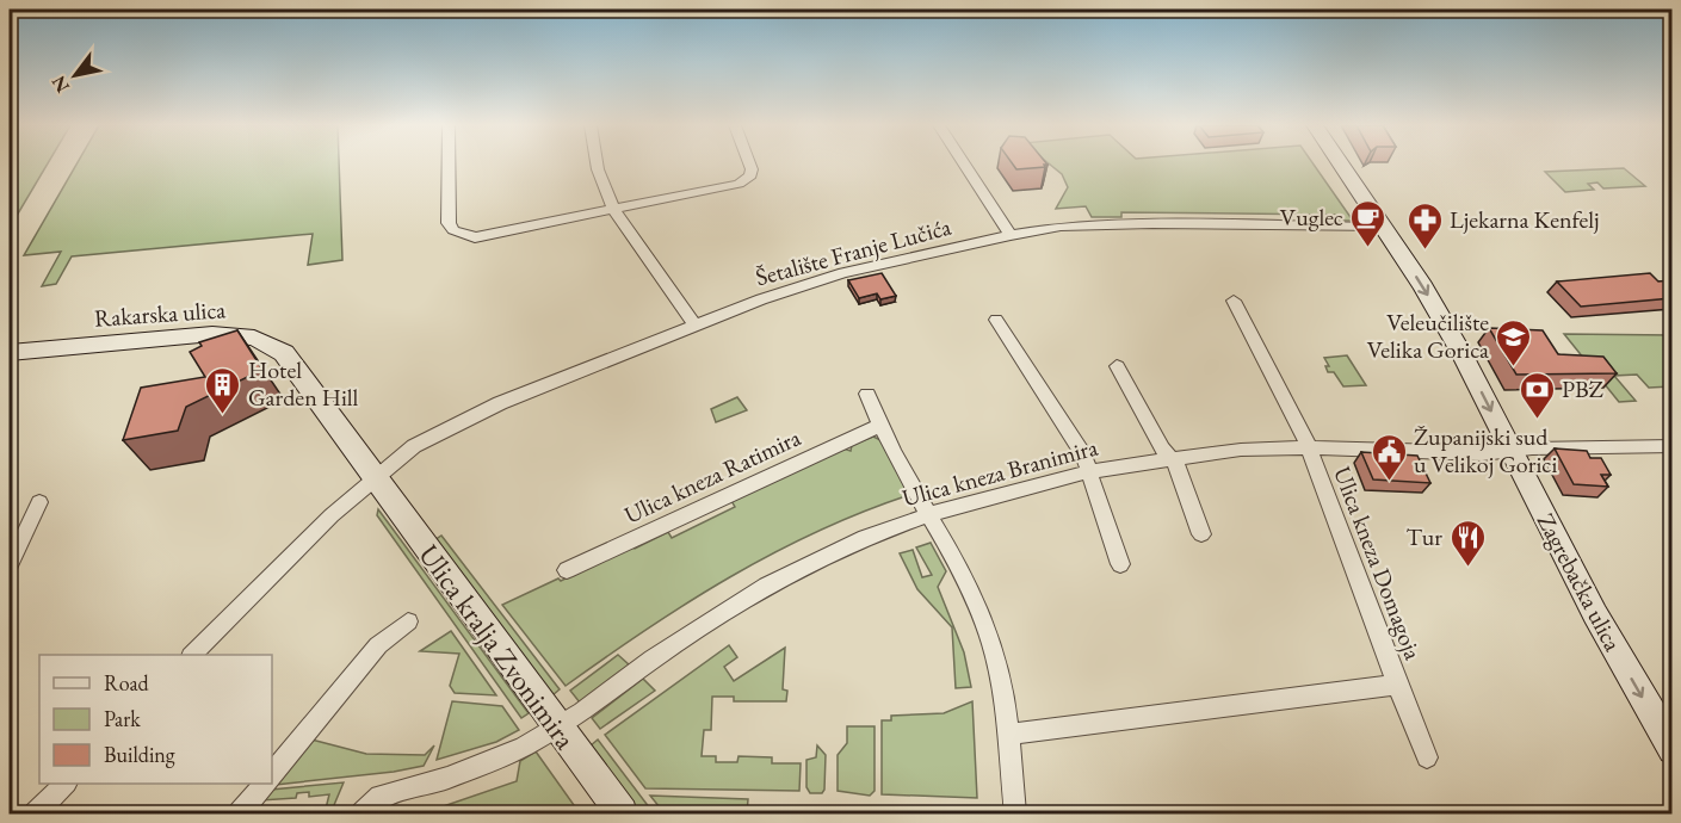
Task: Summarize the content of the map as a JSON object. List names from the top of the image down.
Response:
{
  "streets": {
    "main road": ["Rakarska ulica", "Zagrebačka ulica", "Ulica kralja Zvonimira"],
    "street": [
      "Šetalište Franje Lučića",
      "Ulica kneza Branimira",
      "Ulica kneza Ratimira",
      "Ulica kneza Domagoja"
    ]
  },
  "crossings": [
    ["Šetalište Franje Lučića", "Rakarska ulica"],
    ["Šetalište Franje Lučića", "Zagrebačka ulica"],
    ["Šetalište Franje Lučića", "Ulica kralja Zvonimira"],
    ["Rakarska ulica", "Ulica kralja Zvonimira"],
    ["Ulica kneza Branimira", "Ulica kneza Domagoja"],
    ["Ulica kneza Branimira", "Zagrebačka ulica"],
    ["Ulica kneza Branimira", "Ulica kralja Zvonimira"]
  ],
  "one_way": ["Zagrebačka ulica"],
  "places": {
    "cafe": ["Vuglec"],
    "pharmacy": ["Ljekarna Kenfelj"],
    "school or university": ["Veleučilište Velika Gorica"],
    "building": ["Hotel Garden Hill"],
    "bank": ["PBZ"],
    "public building": ["Županijski sud u Velikoj Gorici"],
    "restaurant": ["Tur"]
  },
  "legend": ["Road", "Park", "Building"],
  "north": "bottom left"
}
